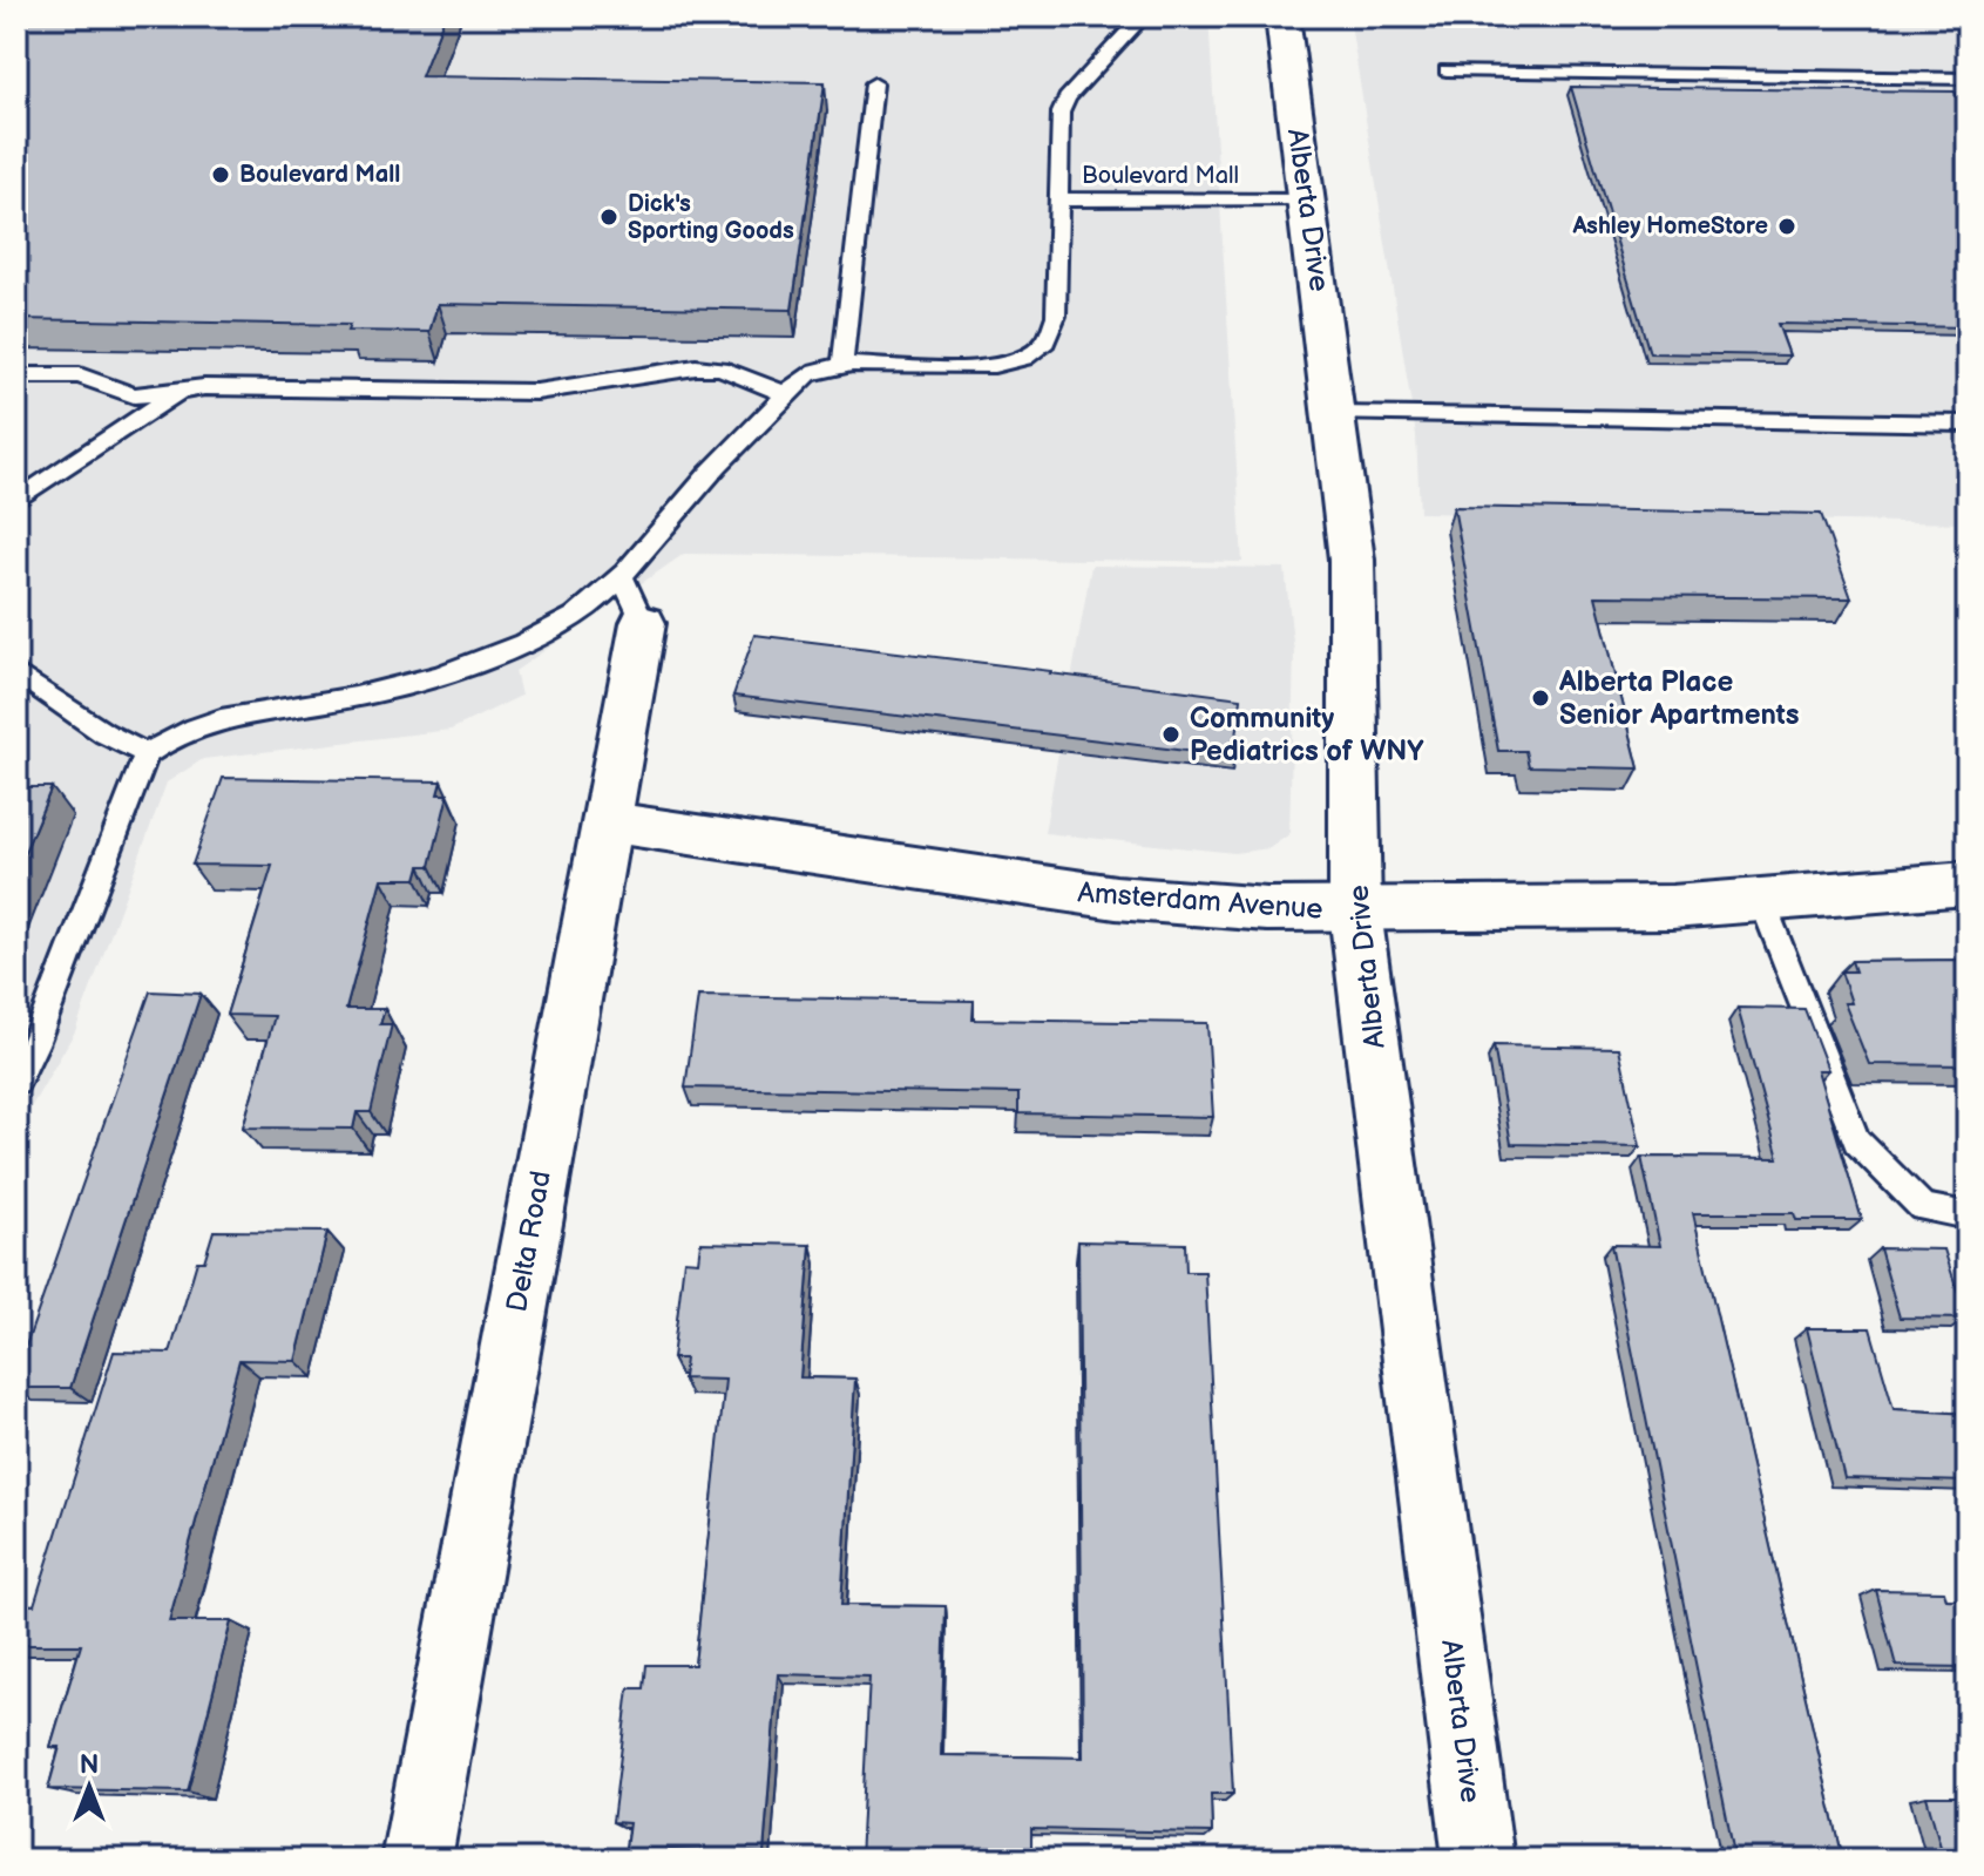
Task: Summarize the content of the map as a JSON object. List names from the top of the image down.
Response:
{
  "streets": {
    "street": ["Alberta Drive", "Amsterdam Avenue", "Delta Road"],
    "lane": ["Boulevard Mall"]
  },
  "crossings": [
    ["Boulevard Mall", "Alberta Drive"],
    ["Alberta Drive", "Amsterdam Avenue"],
    ["Amsterdam Avenue", "Delta Road"]
  ],
  "places": [
    "Boulevard Mall",
    "Dick's Sporting Goods",
    "Ashley HomeStore",
    "Alberta Place Senior Apartments",
    "Community Pediatrics of WNY"
  ],
  "north": "top"
}
